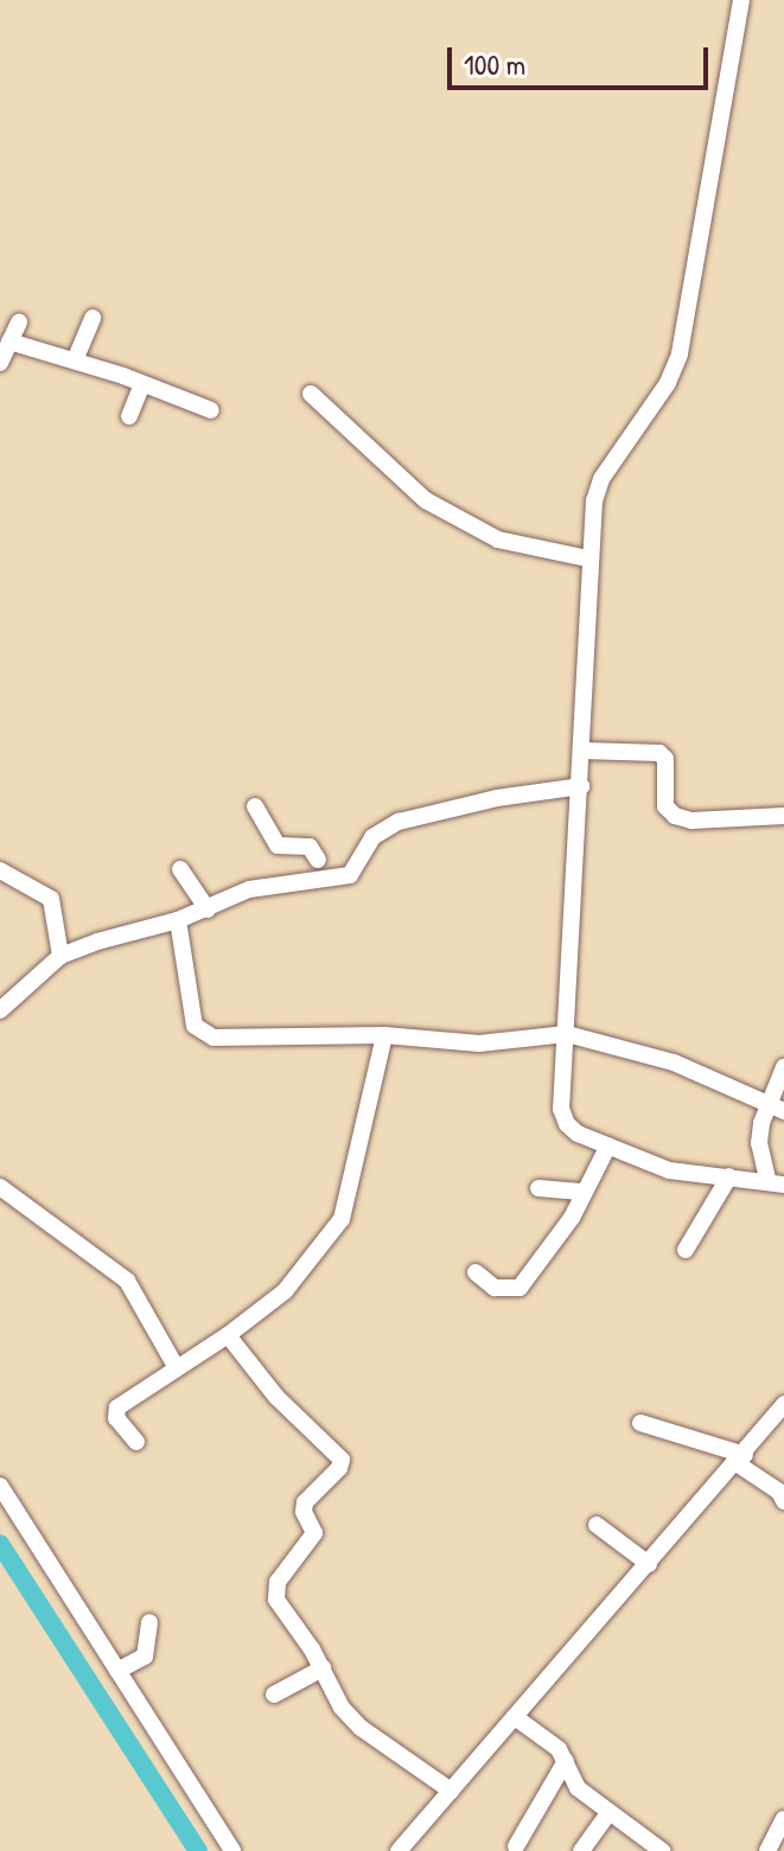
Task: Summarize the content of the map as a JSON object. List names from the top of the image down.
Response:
{
  "scale_bar": "100 m"
}
